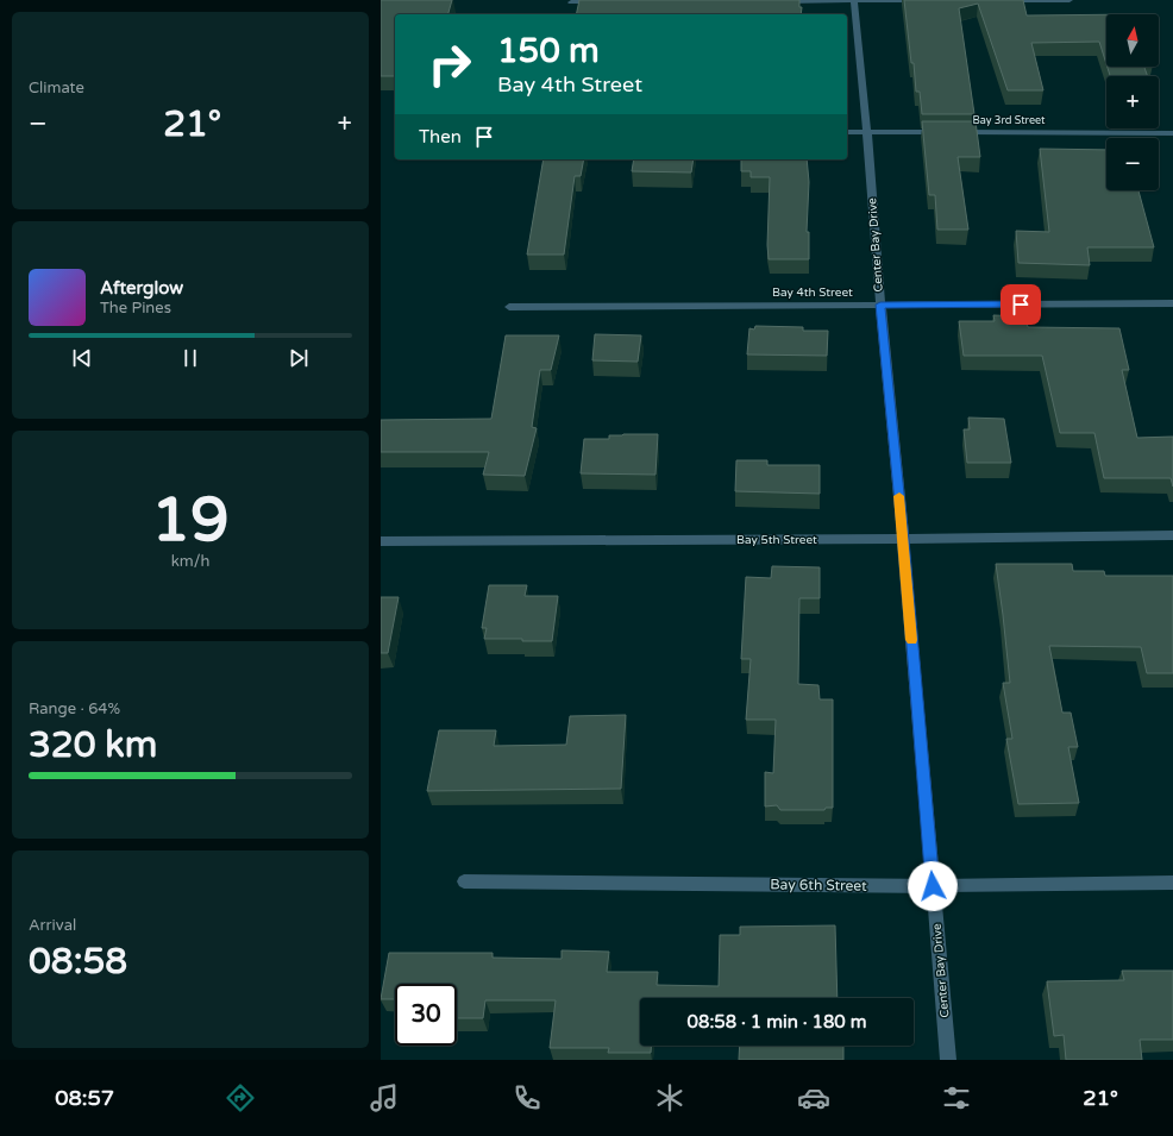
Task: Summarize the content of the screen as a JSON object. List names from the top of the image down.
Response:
{
  "streets": {
    "street": [
      "Bay 3rd Street",
      "Center Bay Drive",
      "Bay 4th Street",
      "Bay 5th Street",
      "Bay 6th Street"
    ]
  },
  "crossings": [
    ["Bay 3rd Street", "Center Bay Drive"],
    ["Center Bay Drive", "Bay 4th Street"],
    ["Center Bay Drive", "Bay 5th Street"],
    ["Center Bay Drive", "Bay 6th Street"]
  ],
  "north": "top",
  "page": {
    "tile": [
      "Climate",
      ["19", "km/h"],
      ["Range · 64%", "320 km"],
      ["Arrival", "08:58"]
    ],
    "map_buttons": ["+", "−"],
    "turn": ["150 m", "Bay 4th Street"],
    "heat": ["−", "21°", "+"],
    "then": "Then",
    "song": ["Afterglow", "The Pines"],
    "limit": "30",
    "trip": "08:58 · 1 min · 180 m",
    "tabs": ["08:57", "21°"]
  }
}
